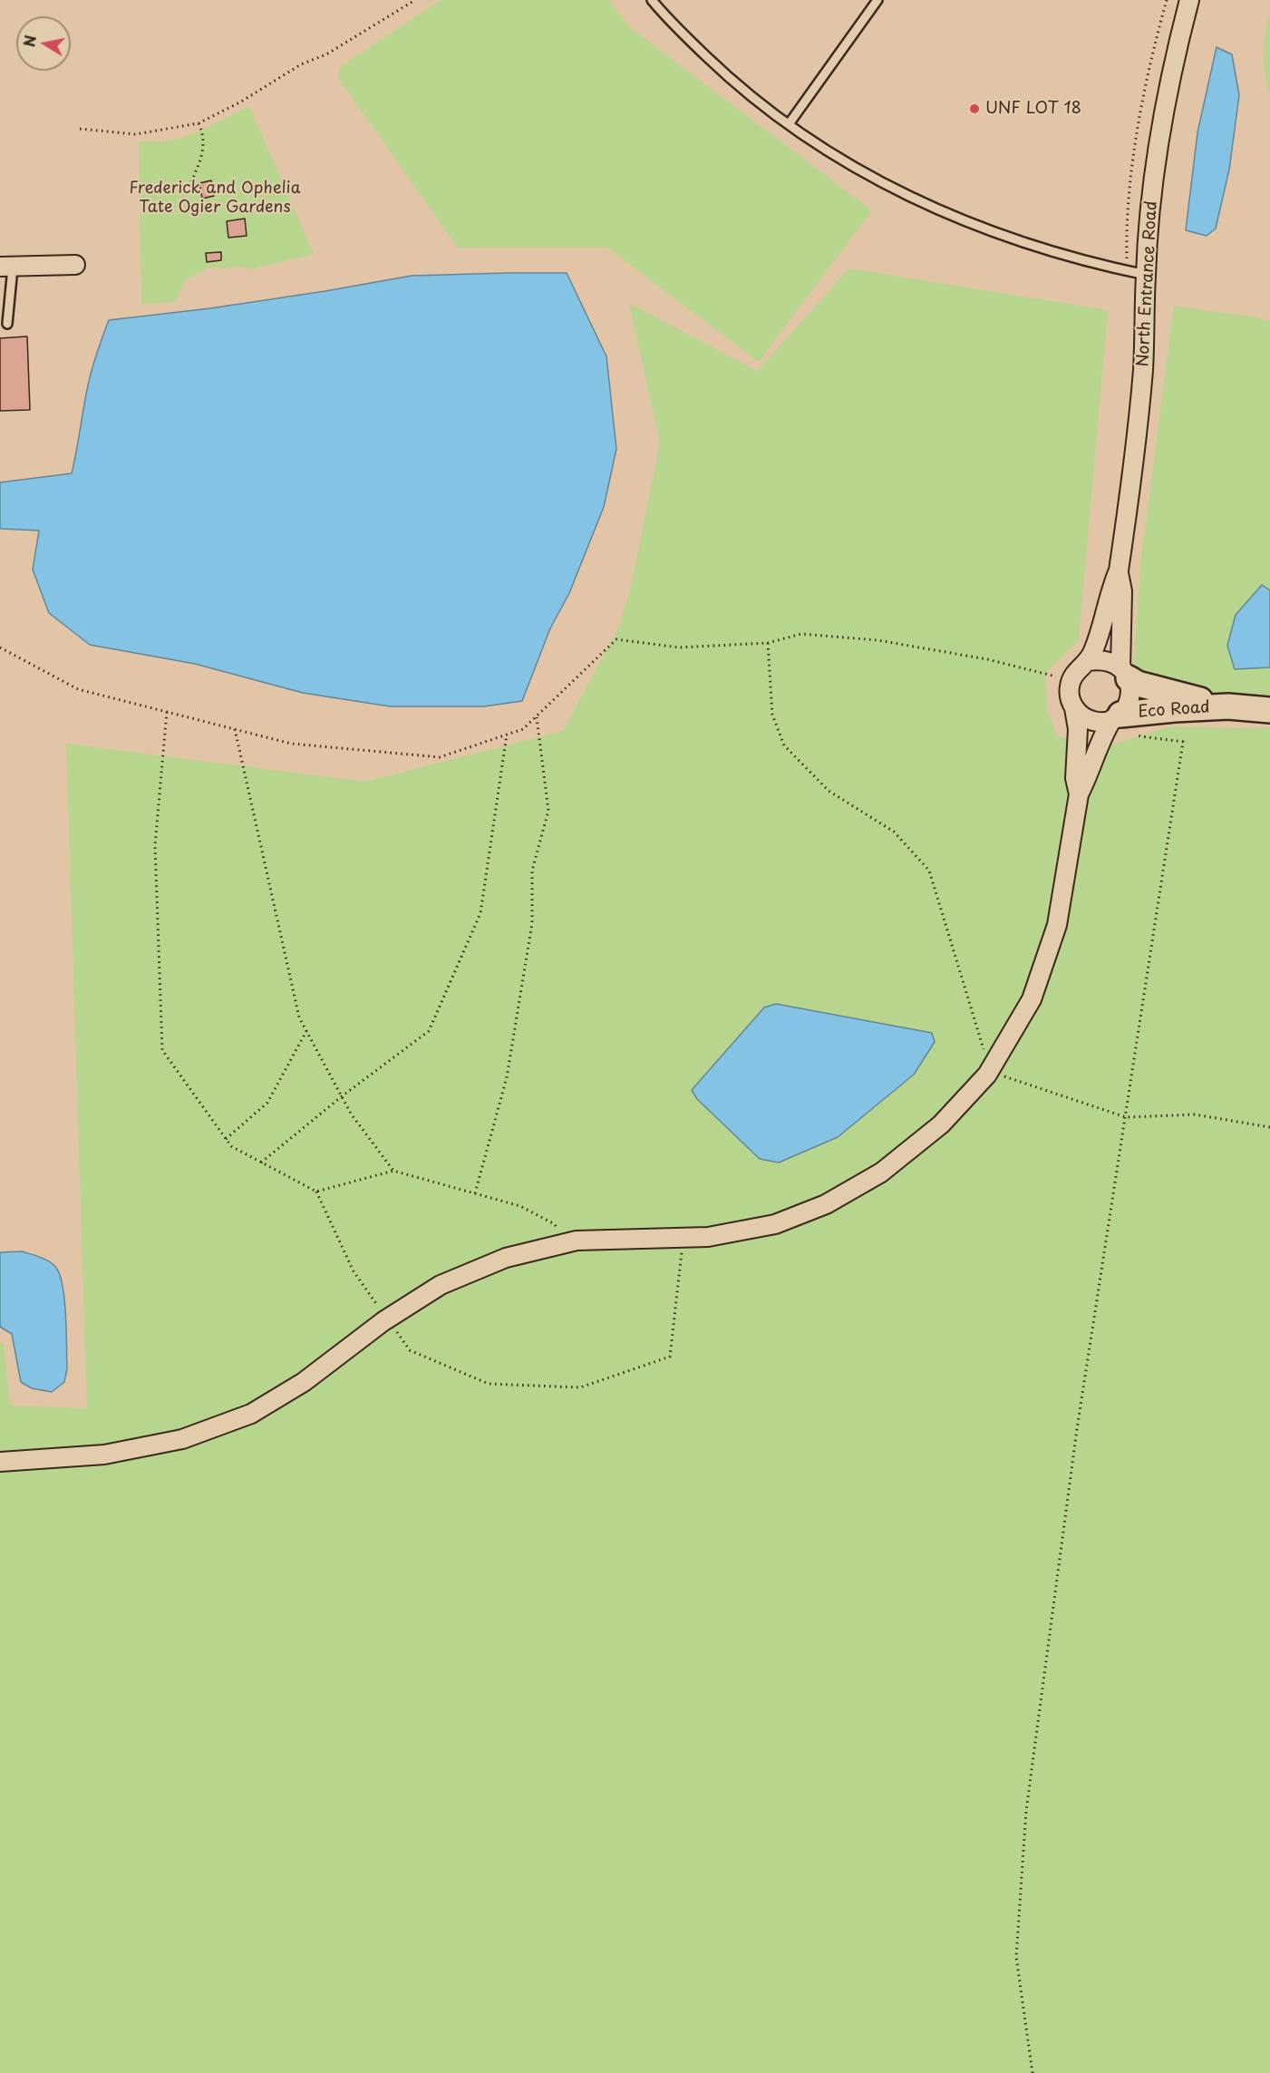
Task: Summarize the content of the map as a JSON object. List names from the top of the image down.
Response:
{
  "streets": {
    "street": ["North Entrance Road", "Eco Road"]
  },
  "parks": ["Frederick and Ophelia Tate Ogier Gardens"],
  "places": ["UNF LOT 18"],
  "north": "left"
}
